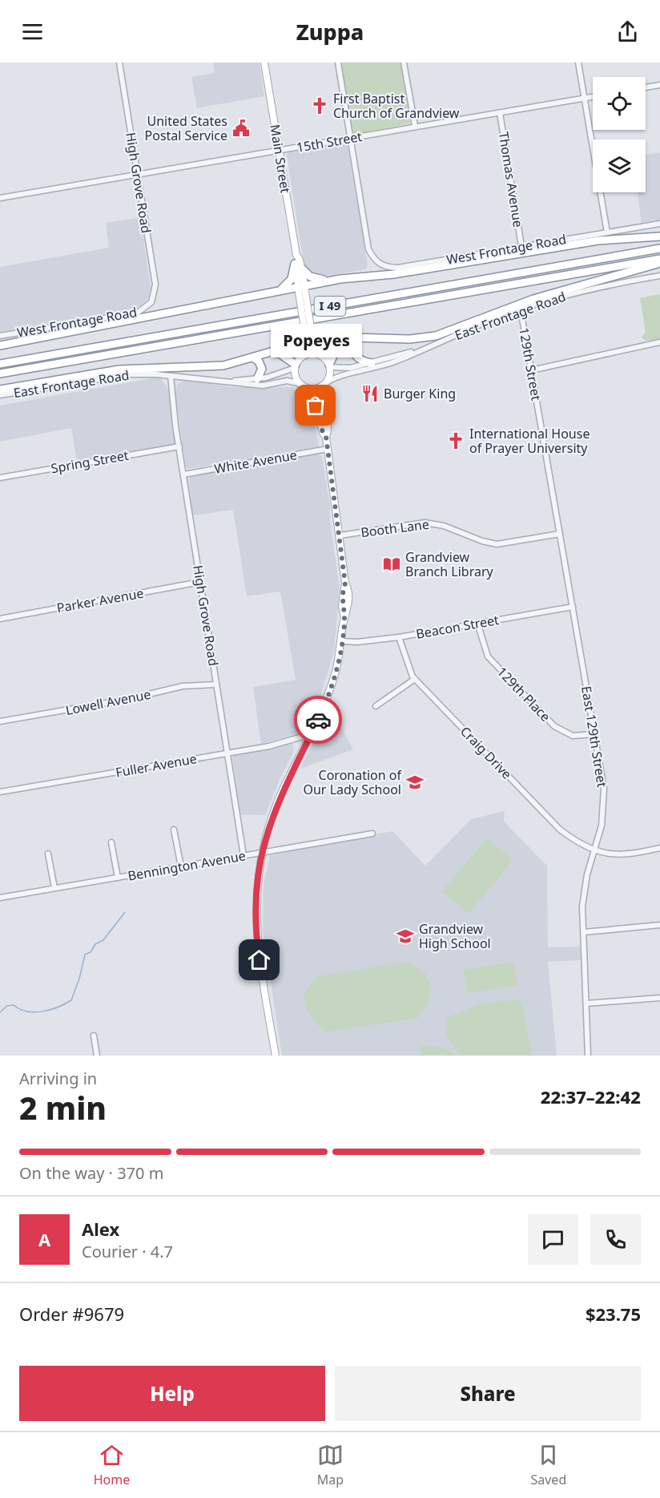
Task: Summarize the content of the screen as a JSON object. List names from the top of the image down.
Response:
{
  "streets": {
    "highway": ["I 49"],
    "main road": ["Main Street"],
    "street": [
      "15th Street",
      "Thomas Avenue",
      "High Grove Road",
      "West Frontage Road",
      "East Frontage Road",
      "129th Street",
      "Spring Street",
      "White Avenue",
      "Booth Lane",
      "Parker Avenue",
      "Beacon Street",
      "129th Place",
      "Lowell Avenue",
      "East 129th Street",
      "Craig Drive",
      "Fuller Avenue",
      "Bennington Avenue"
    ]
  },
  "crossings": [
    ["15th Street", "Main Street"],
    ["15th Street", "Thomas Avenue"],
    ["15th Street", "High Grove Road"],
    ["15th Street", "West Frontage Road"],
    ["Main Street", "East Frontage Road"],
    ["Thomas Avenue", "West Frontage Road"],
    ["High Grove Road", "West Frontage Road"],
    ["High Grove Road", "East Frontage Road"],
    ["High Grove Road", "Spring Street"],
    ["High Grove Road", "White Avenue"],
    ["High Grove Road", "Parker Avenue"],
    ["High Grove Road", "Lowell Avenue"],
    ["High Grove Road", "Fuller Avenue"],
    ["High Grove Road", "Bennington Avenue"],
    ["East Frontage Road", "129th Street"],
    ["129th Street", "East 129th Street"],
    ["Booth Lane", "East 129th Street"],
    ["Beacon Street", "129th Place"],
    ["Beacon Street", "East 129th Street"],
    ["Beacon Street", "Craig Drive"],
    ["129th Place", "East 129th Street"],
    ["East 129th Street", "Craig Drive"]
  ],
  "places": {
    "church": ["First Baptist Church of Grandview", "International House of Prayer University"],
    "public building": ["United States Postal Service"],
    "restaurant": ["Burger King"],
    "other": ["Popeyes"],
    "library": ["Grandview Branch Library"],
    "school or university": ["Coronation of Our Lady School", "Grandview High School"]
  },
  "page": {
    "header": "Zuppa",
    "bubble": "Popeyes",
    "heading": ["2 min", "Arriving in", "22:37–22:42"],
    "panel": [
      "Alex",
      "Courier · 4.7",
      "Order #9679",
      "$23.75"
    ],
    "bar": "On the way · 370 m",
    "round": "A",
    "buttons": ["Help", "Share"],
    "tabs": ["Home", "Map", "Saved"]
  }
}
